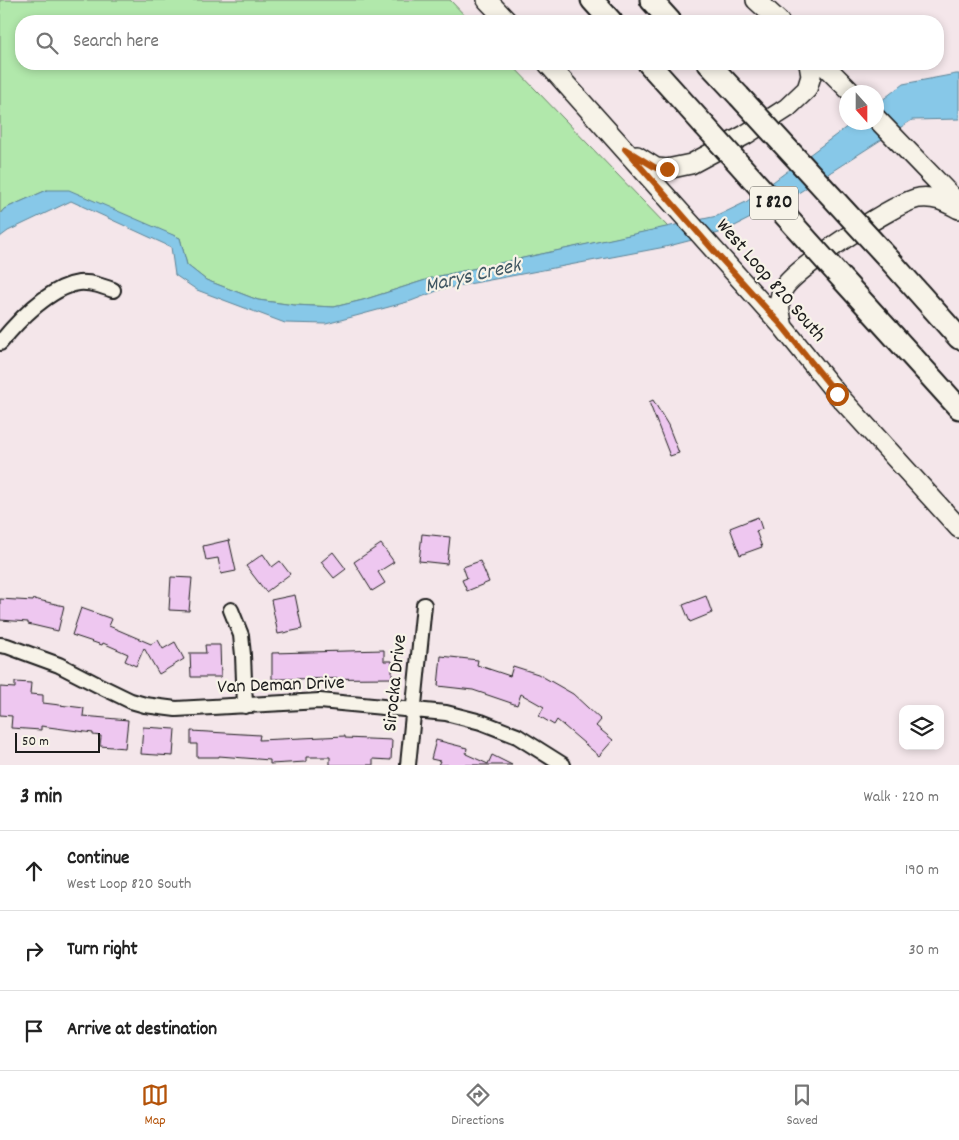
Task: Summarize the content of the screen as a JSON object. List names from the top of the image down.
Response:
{
  "streets": {
    "highway": ["I 820"],
    "main road": ["West Loop 820 South"],
    "street": ["Sirocka Drive", "Van Deman Drive"]
  },
  "crossings": [
    ["Sirocka Drive", "Van Deman Drive"]
  ],
  "water": ["Marys Creek"],
  "scale_bar": "50 m",
  "north": "bottom",
  "page": {
    "search": "Search here",
    "scale": "50 m",
    "heading": ["3 min", "Walk · 220 m"],
    "list": [
      ["Continue", "West Loop 820 South", "190 m"],
      ["Turn right", "30 m"],
      "Arrive at destination"
    ],
    "nav": ["Map", "Directions", "Saved"]
  }
}
